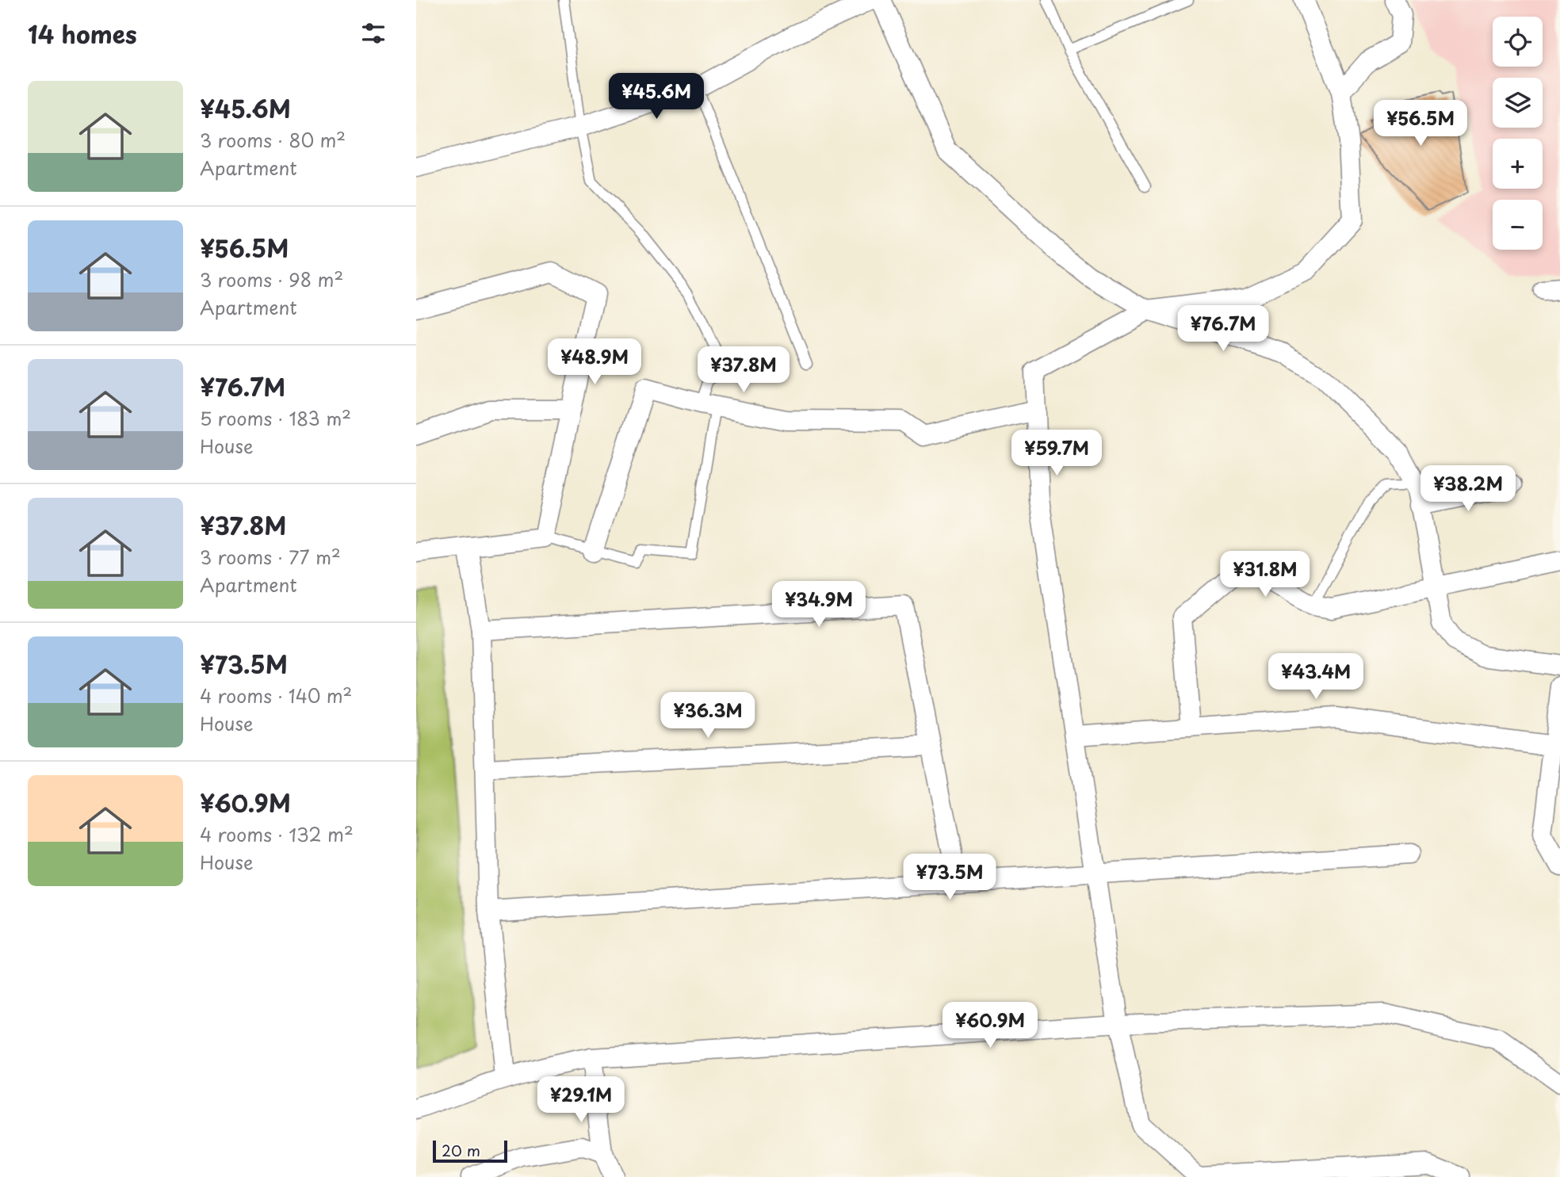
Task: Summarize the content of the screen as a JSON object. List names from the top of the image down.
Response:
{
  "scale_bar": "20 m",
  "page": {
    "heading": "14 homes",
    "map_buttons": ["+", "−"],
    "list": [
      {
        "name": "¥45.6M",
        "note": "3 rooms · 80 m² · Apartment"
      },
      {
        "name": "¥56.5M",
        "note": "3 rooms · 98 m² · Apartment"
      },
      {
        "name": "¥76.7M",
        "note": "5 rooms · 183 m² · House"
      },
      {
        "name": "¥37.8M",
        "note": "3 rooms · 77 m² · Apartment"
      },
      {
        "name": "¥73.5M",
        "note": "4 rooms · 140 m² · House"
      },
      {
        "name": "¥60.9M",
        "note": "4 rooms · 132 m² · House"
      }
    ],
    "price": [
      "¥45.6M",
      "¥56.5M",
      "¥76.7M",
      "¥48.9M",
      "¥37.8M",
      "¥59.7M",
      "¥38.2M",
      "¥31.8M",
      "¥34.9M",
      "¥43.4M",
      "¥36.3M",
      "¥73.5M",
      "¥60.9M",
      "¥29.1M"
    ],
    "scale": "20 m"
  }
}
